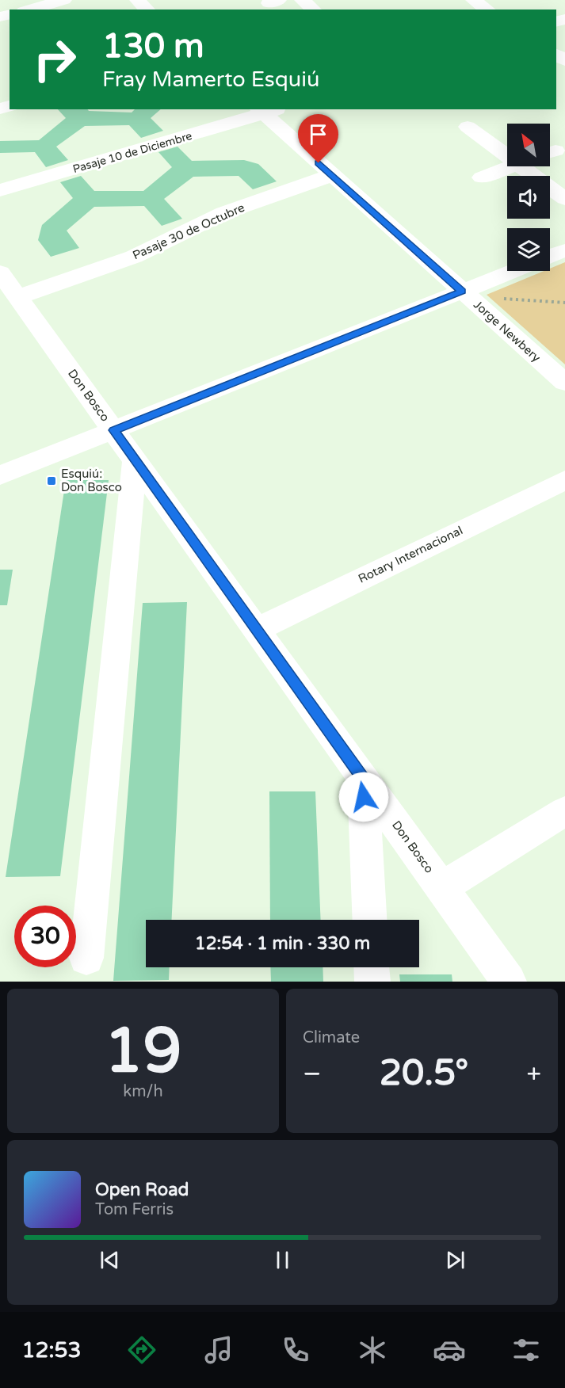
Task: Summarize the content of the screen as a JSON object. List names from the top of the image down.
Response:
{
  "streets": {
    "street": [
      "Pasaje 10 de Diciembre",
      "Pasaje 30 de Octubre",
      "Jorge Newbery",
      "Don Bosco",
      "Rotary Internacional"
    ]
  },
  "crossings": [
    ["Pasaje 10 de Diciembre", "Jorge Newbery"],
    ["Pasaje 30 de Octubre", "Jorge Newbery"],
    ["Pasaje 30 de Octubre", "Don Bosco"],
    ["Don Bosco", "Rotary Internacional"]
  ],
  "places": {
    "transit": ["Esquiú: Don Bosco"]
  },
  "north": "top left",
  "page": {
    "turn": ["130 m", "Fray Mamerto Esquiú"],
    "limit": "30",
    "trip": "12:54 · 1 min · 330 m",
    "tile": [
      ["19", "km/h"],
      "Climate"
    ],
    "heat": ["−", "20.5°", "+"],
    "song": ["Open Road", "Tom Ferris"],
    "tabs": "12:53"
  }
}
